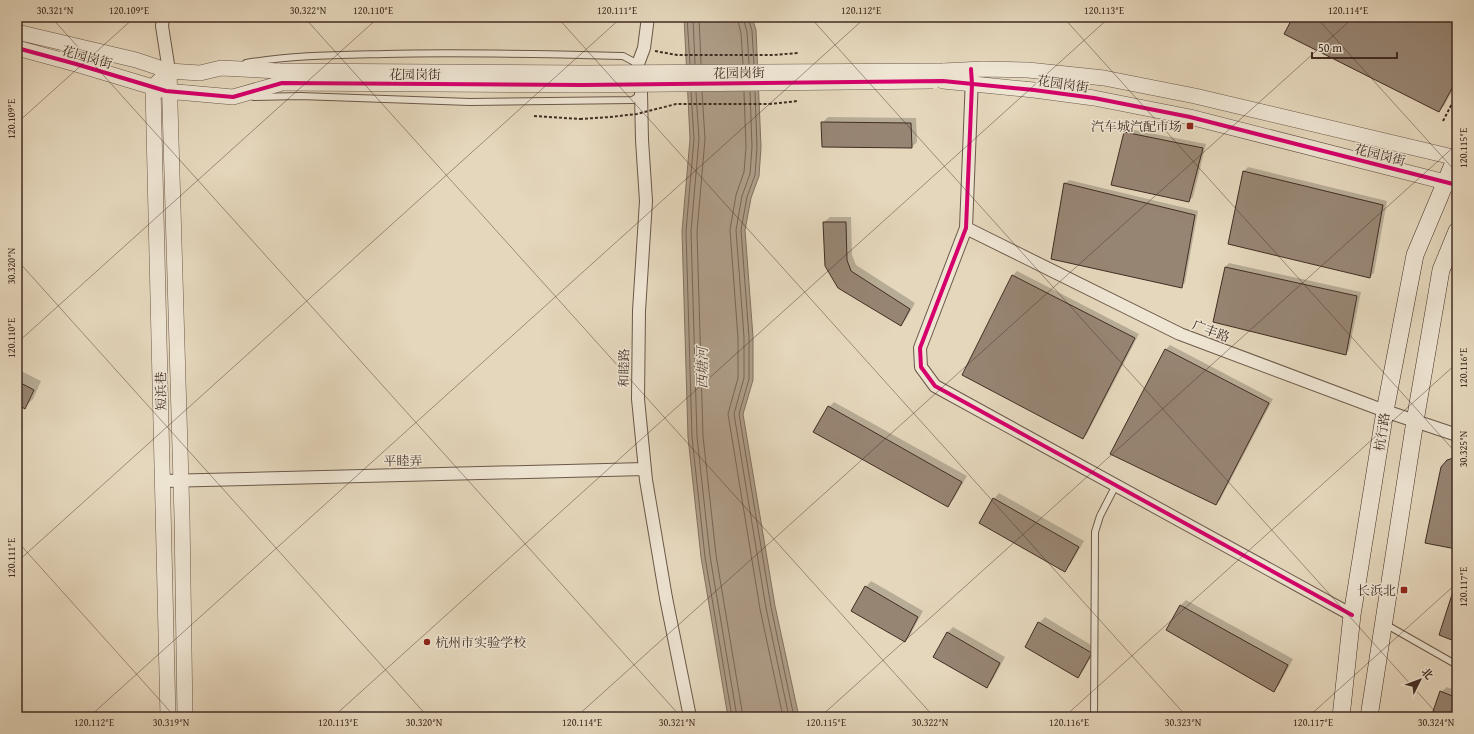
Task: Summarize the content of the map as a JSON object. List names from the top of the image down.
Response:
{
  "streets": {
    "main road": ["杭行路"],
    "street": [
      "花园岗街",
      "广丰路",
      "和睦路",
      "短浜巷",
      "平睦弄"
    ]
  },
  "crossings": [
    ["花园岗街", "短浜巷"],
    ["花园岗街", "杭行路"],
    ["广丰路", "杭行路"],
    ["和睦路", "平睦弄"],
    ["短浜巷", "平睦弄"]
  ],
  "water": ["西塘河"],
  "places": {
    "transit": ["汽车城汽配市场", "长浜北"],
    "other": ["杭州市实验学校"]
  },
  "scale_bar": "50 m",
  "north": "top right",
  "coordinates": [
    "30.321°N",
    "120.109°E",
    "30.322°N",
    "120.110°E",
    "120.111°E",
    "120.112°E",
    "120.113°E",
    "120.114°E",
    "120.115°E",
    "30.320°N",
    "120.116°E",
    "30.325°N",
    "120.117°E",
    "30.319°N",
    "30.323°N",
    "30.324°N"
  ]
}
